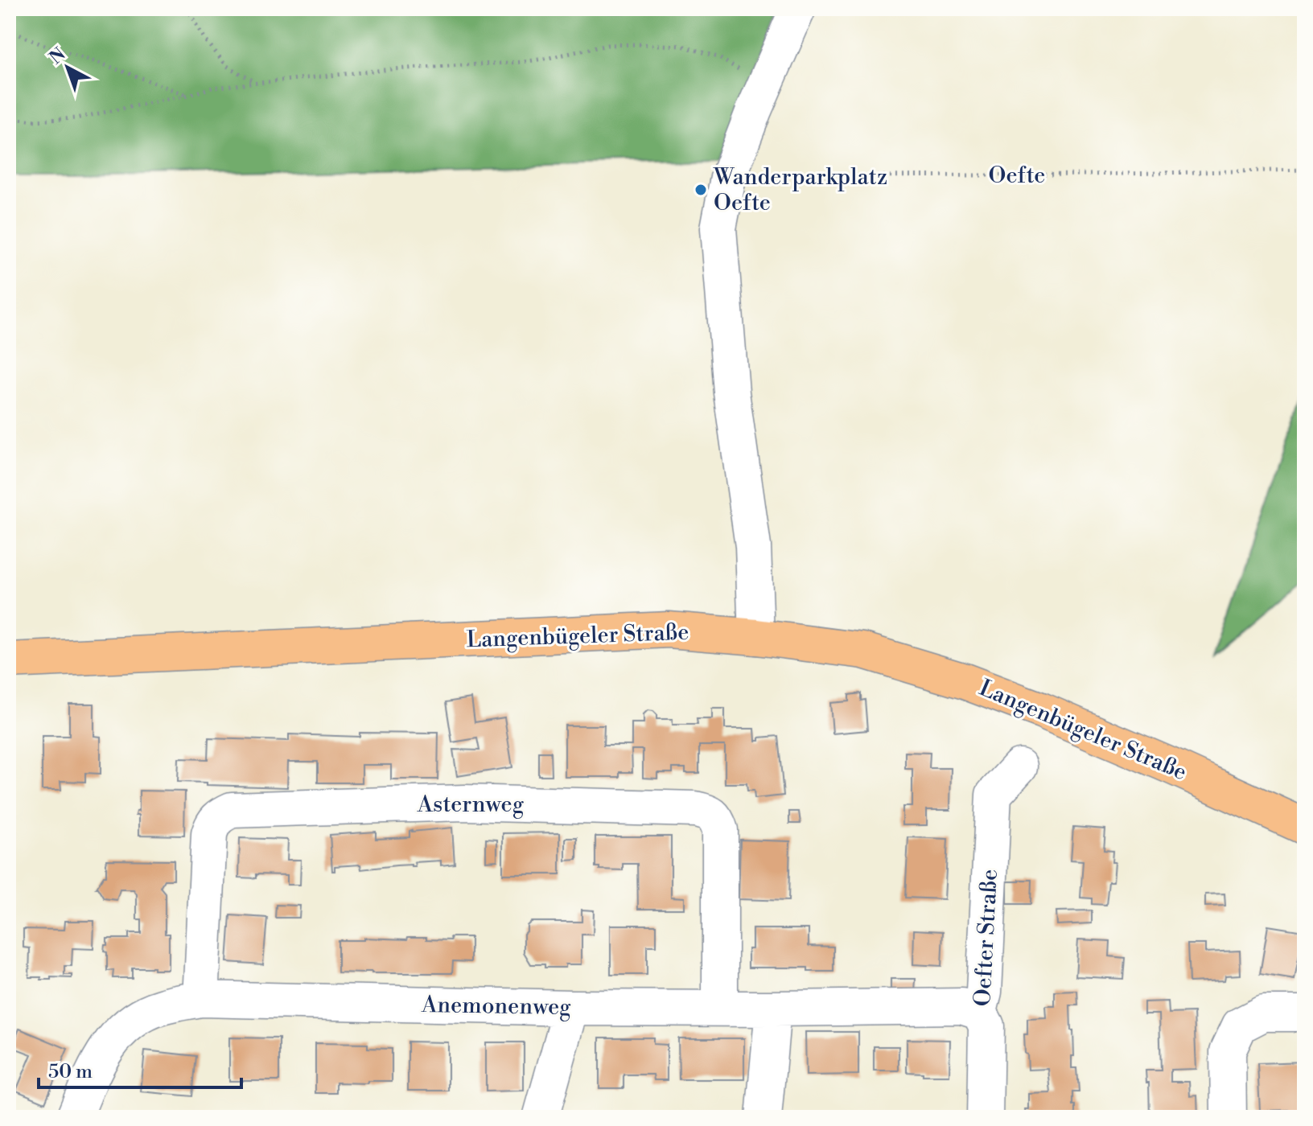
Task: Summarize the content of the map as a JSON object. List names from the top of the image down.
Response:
{
  "streets": {
    "main road": ["Langenbügeler Straße"],
    "street": ["Asternweg", "Oefter Straße", "Anemonenweg"],
    "path": ["Oefte"]
  },
  "crossings": [
    ["Asternweg", "Anemonenweg"],
    ["Oefter Straße", "Anemonenweg"]
  ],
  "places": ["Wanderparkplatz Oefte"],
  "scale_bar": "50 m",
  "north": "top left"
}
